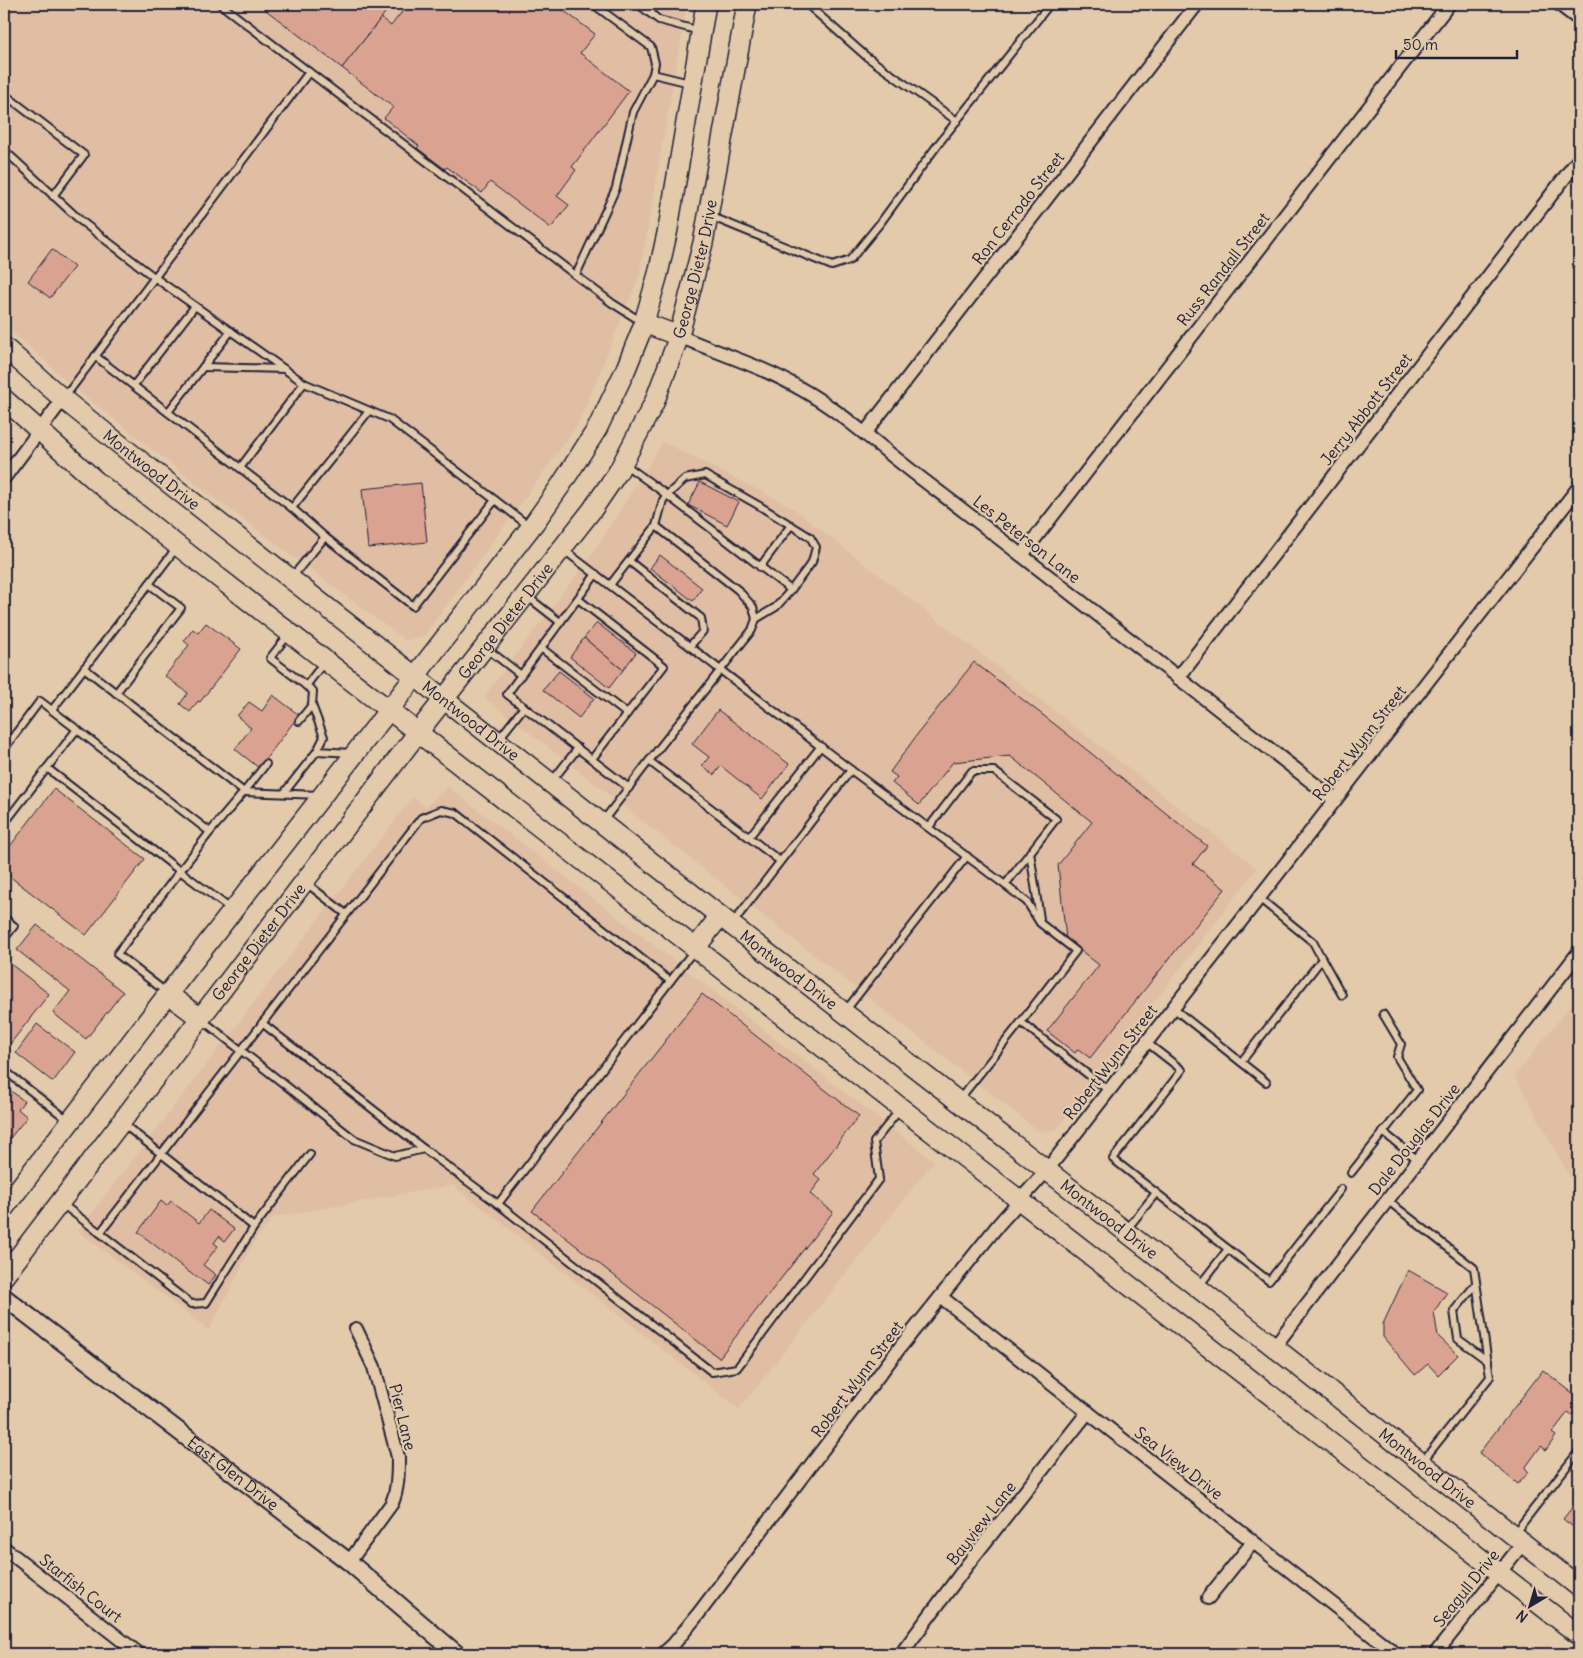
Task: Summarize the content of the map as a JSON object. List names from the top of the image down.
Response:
{
  "streets": {
    "main road": ["George Dieter Drive", "Montwood Drive"],
    "street": [
      "Ron Cerrodo Street",
      "Russ Randall Street",
      "Jerry Abbott Street",
      "Les Peterson Lane",
      "Robert Wynn Street",
      "Dale Douglas Drive",
      "Pier Lane",
      "Sea View Drive",
      "East Glen Drive",
      "Bayview Lane",
      "Starfish Court",
      "Seagull Drive"
    ]
  },
  "crossings": [
    ["Ron Cerrodo Street", "Les Peterson Lane"],
    ["George Dieter Drive", "Montwood Drive"],
    ["George Dieter Drive", "Les Peterson Lane"],
    ["Russ Randall Street", "Les Peterson Lane"],
    ["Jerry Abbott Street", "Les Peterson Lane"],
    ["Montwood Drive", "Robert Wynn Street"],
    ["Montwood Drive", "Dale Douglas Drive"],
    ["Montwood Drive", "Seagull Drive"],
    ["Les Peterson Lane", "Robert Wynn Street"],
    ["Robert Wynn Street", "Sea View Drive"],
    ["Pier Lane", "East Glen Drive"],
    ["Sea View Drive", "Bayview Lane"]
  ],
  "scale_bar": "50 m",
  "north": "bottom left"
}
